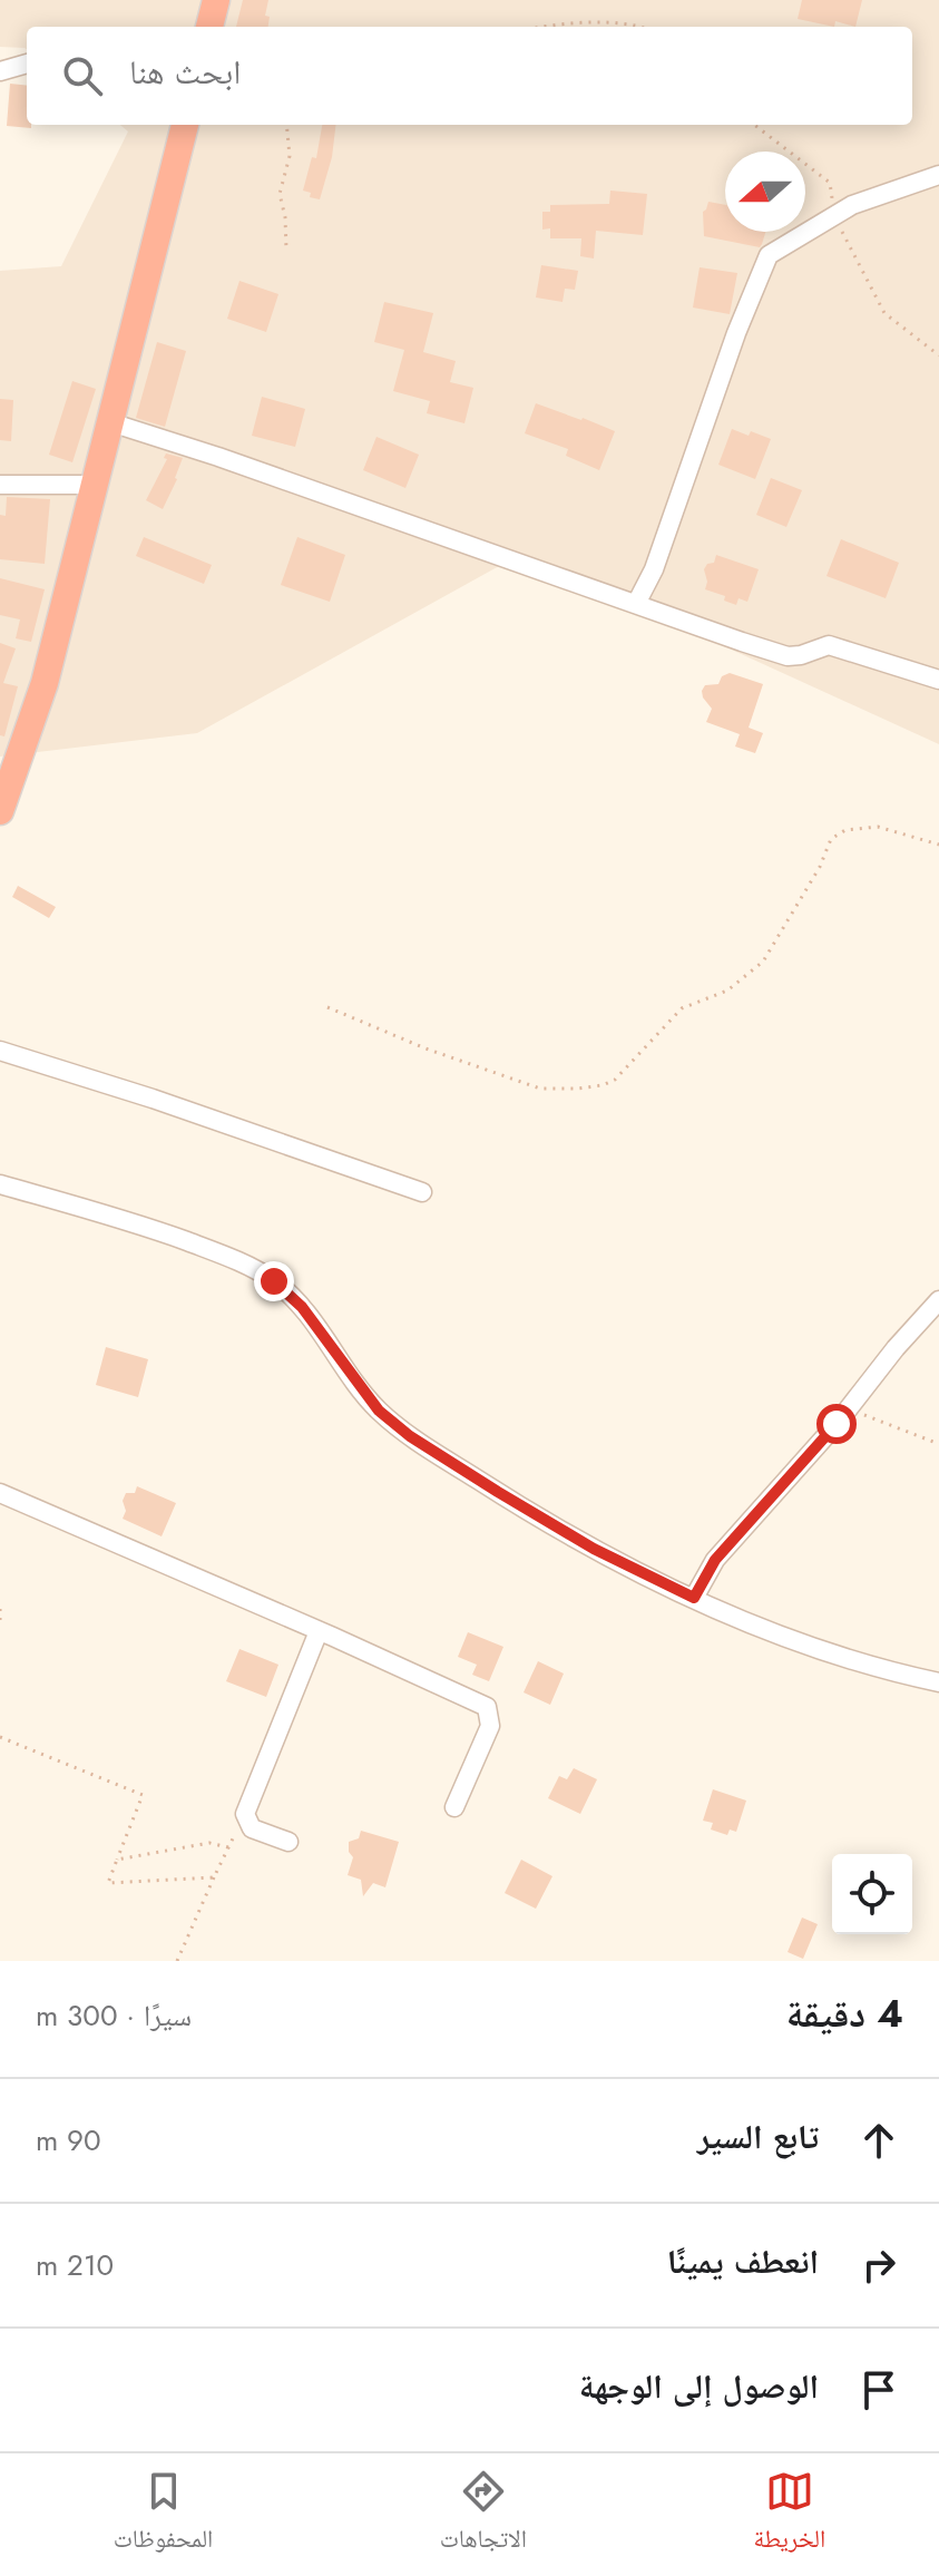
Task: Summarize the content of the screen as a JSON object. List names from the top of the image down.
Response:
{
  "north": "left",
  "page": {
    "search": "ابحث هنا",
    "heading": ["4 دقيقة", "سيرًا · 300 m"],
    "list": [
      ["تابع السير", "90 m"],
      ["انعطف يمينًا", "210 m"],
      "الوصول إلى الوجهة"
    ],
    "nav": ["الخريطة", "الاتجاهات", "المحفوظات"]
  }
}
